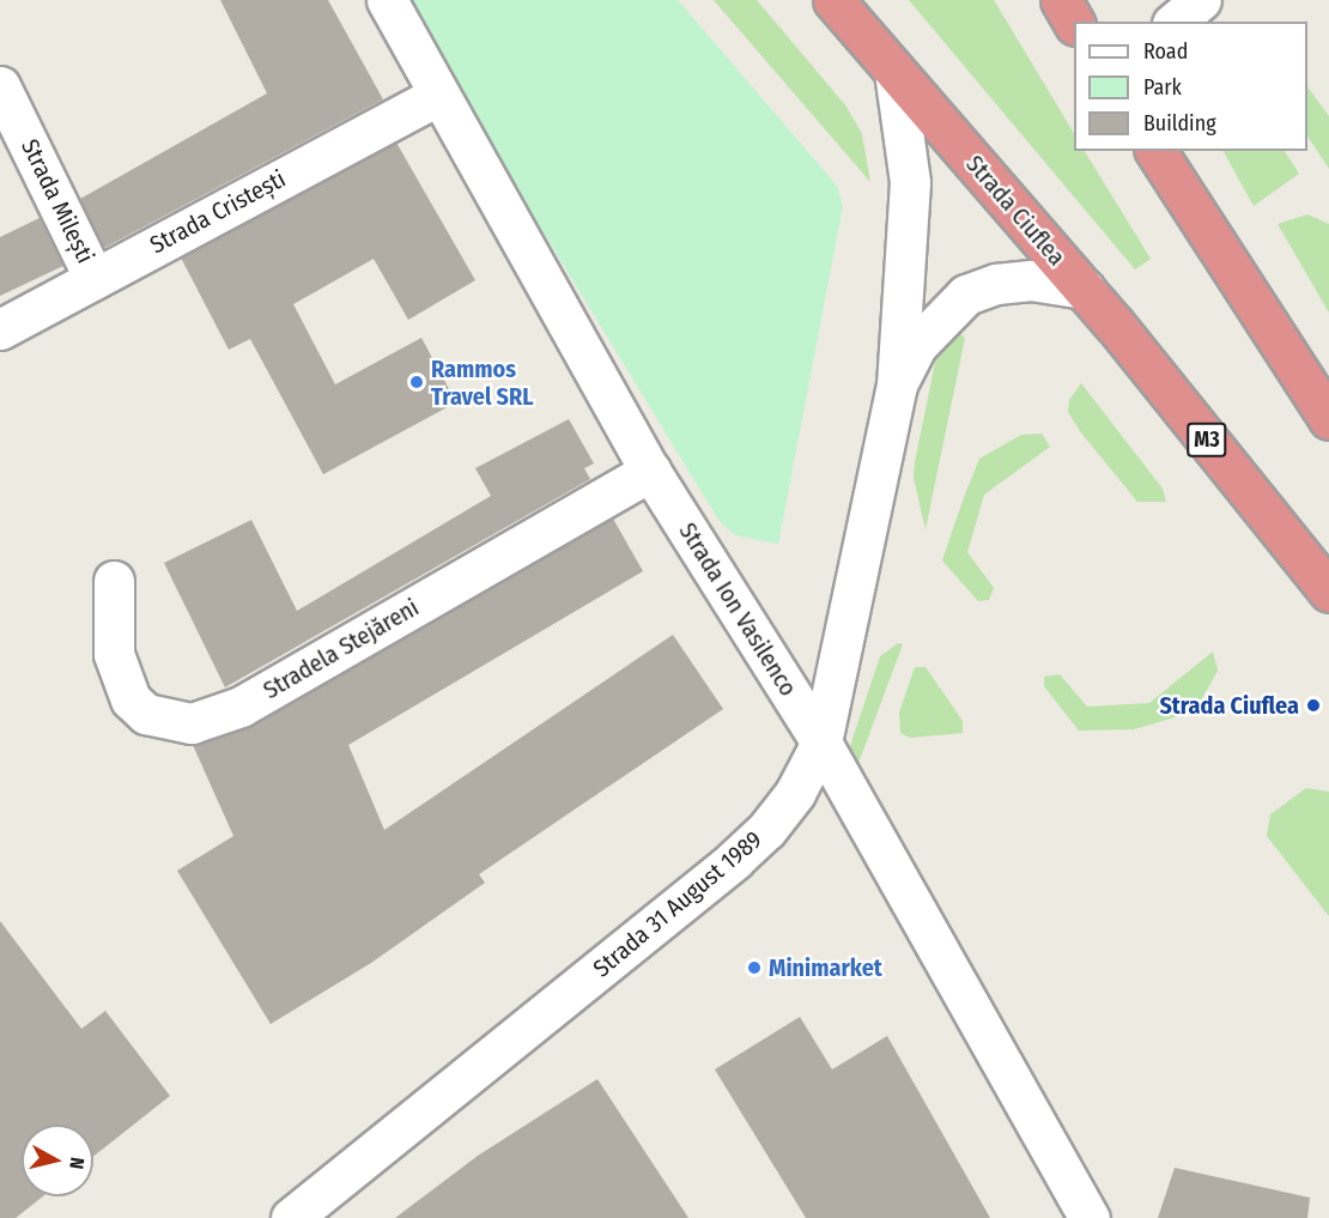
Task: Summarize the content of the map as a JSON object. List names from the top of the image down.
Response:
{
  "streets": {
    "highway": ["Strada Ciuflea", "M3"],
    "street": [
      "Strada Milești",
      "Strada Cristești",
      "Strada Ion Vasilenco",
      "Stradela Stejăreni",
      "Strada 31 August 1989"
    ]
  },
  "crossings": [
    ["Strada Milești", "Strada Cristești"],
    ["Strada Ciuflea", "Strada 31 August 1989"],
    ["Strada Cristești", "Strada Ion Vasilenco"],
    ["Strada Ion Vasilenco", "Stradela Stejăreni"],
    ["Strada Ion Vasilenco", "Strada 31 August 1989"]
  ],
  "places": ["Rammos Travel SRL", "Strada Ciuflea", "Minimarket"],
  "legend": ["Road", "Park", "Building"],
  "north": "right"
}
